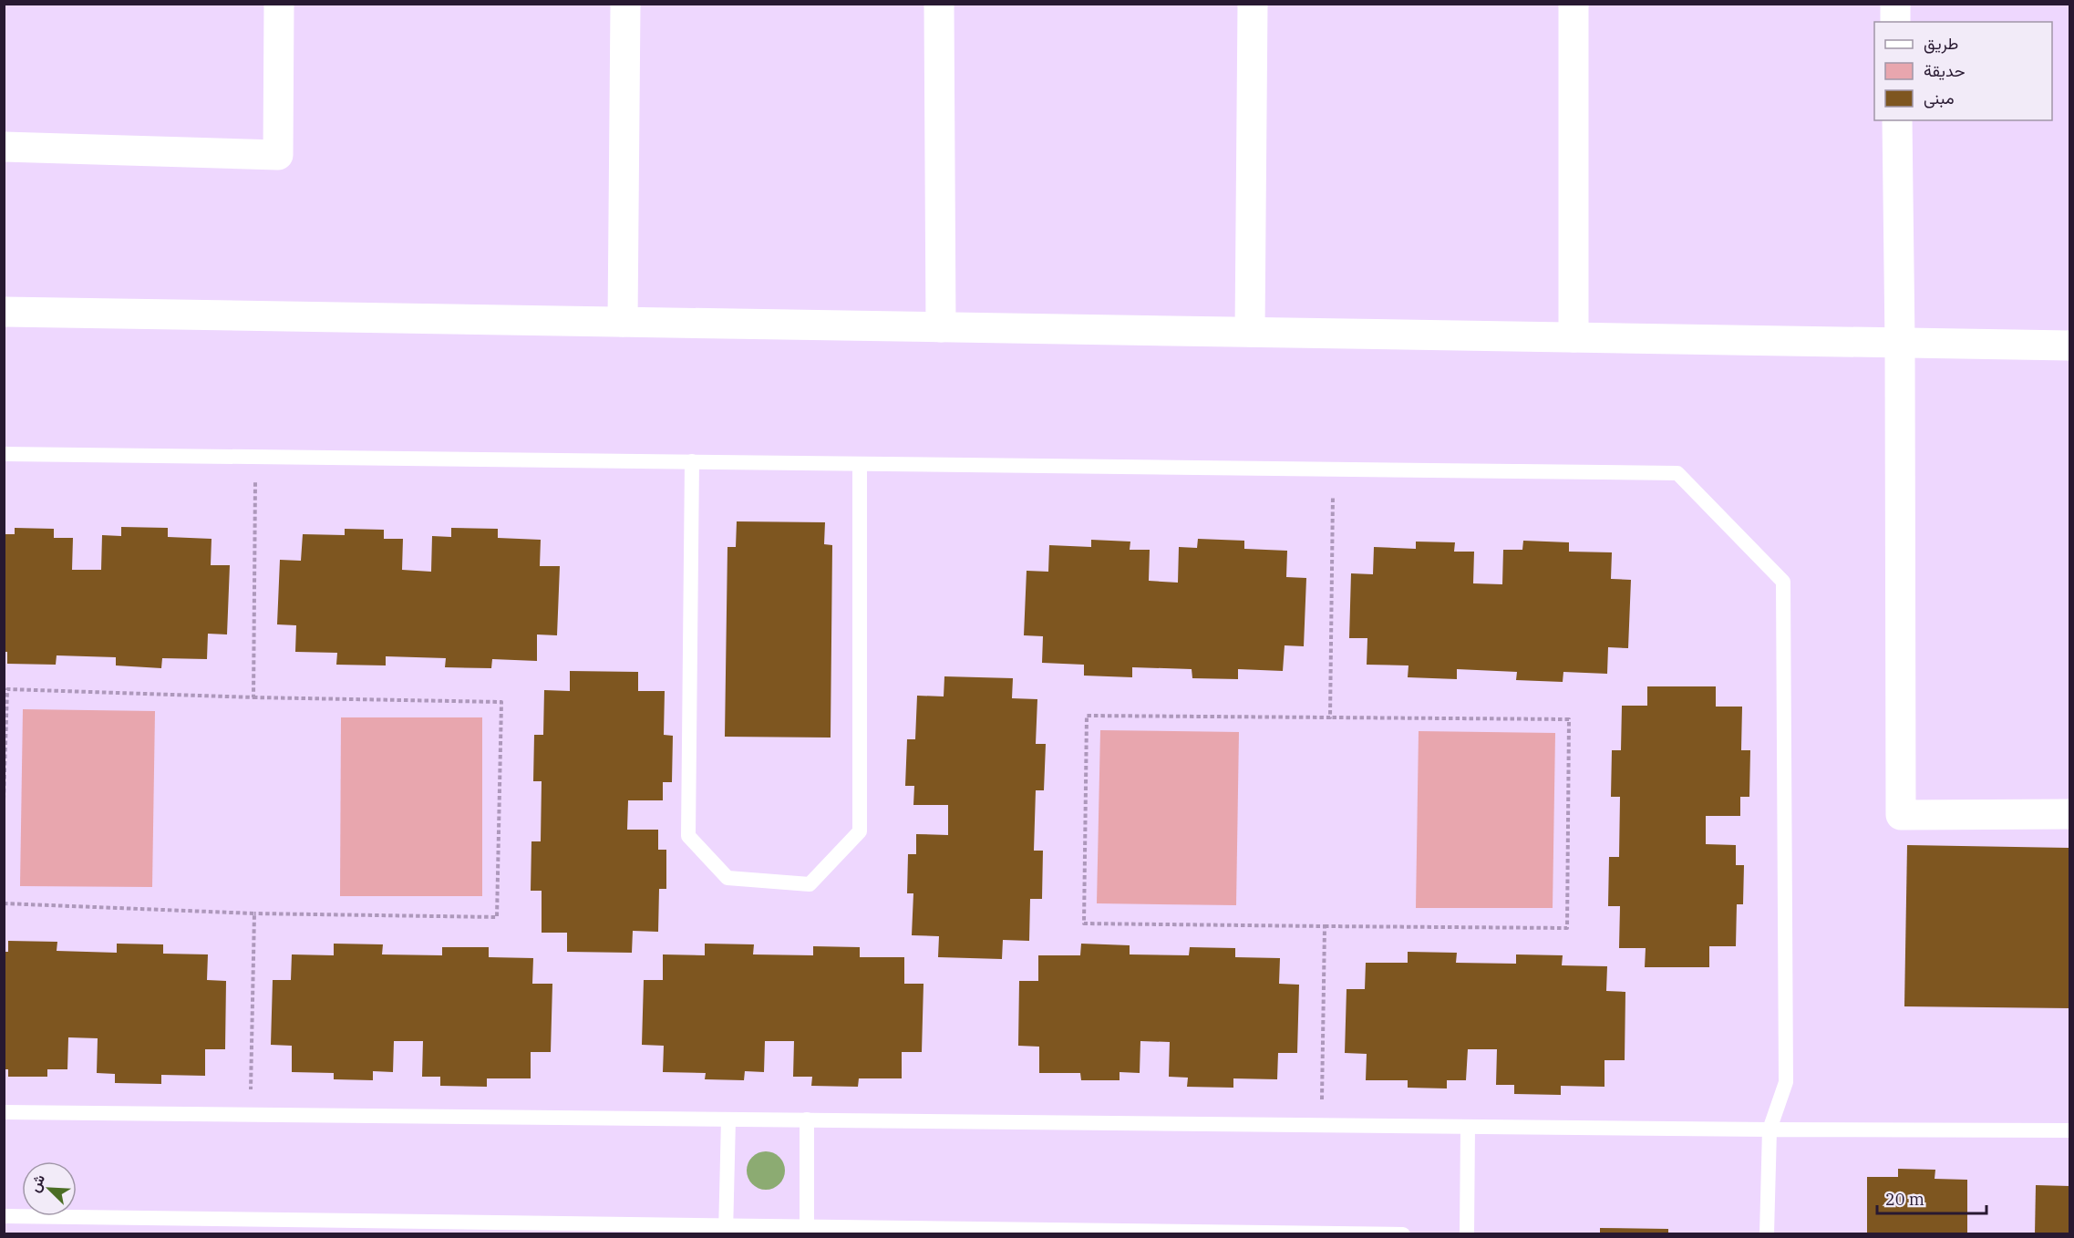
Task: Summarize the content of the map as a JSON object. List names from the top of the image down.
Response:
{
  "legend": ["طريق", "حديقة", "مبنى"],
  "scale_bar": "20 m",
  "north": "top left"
}
